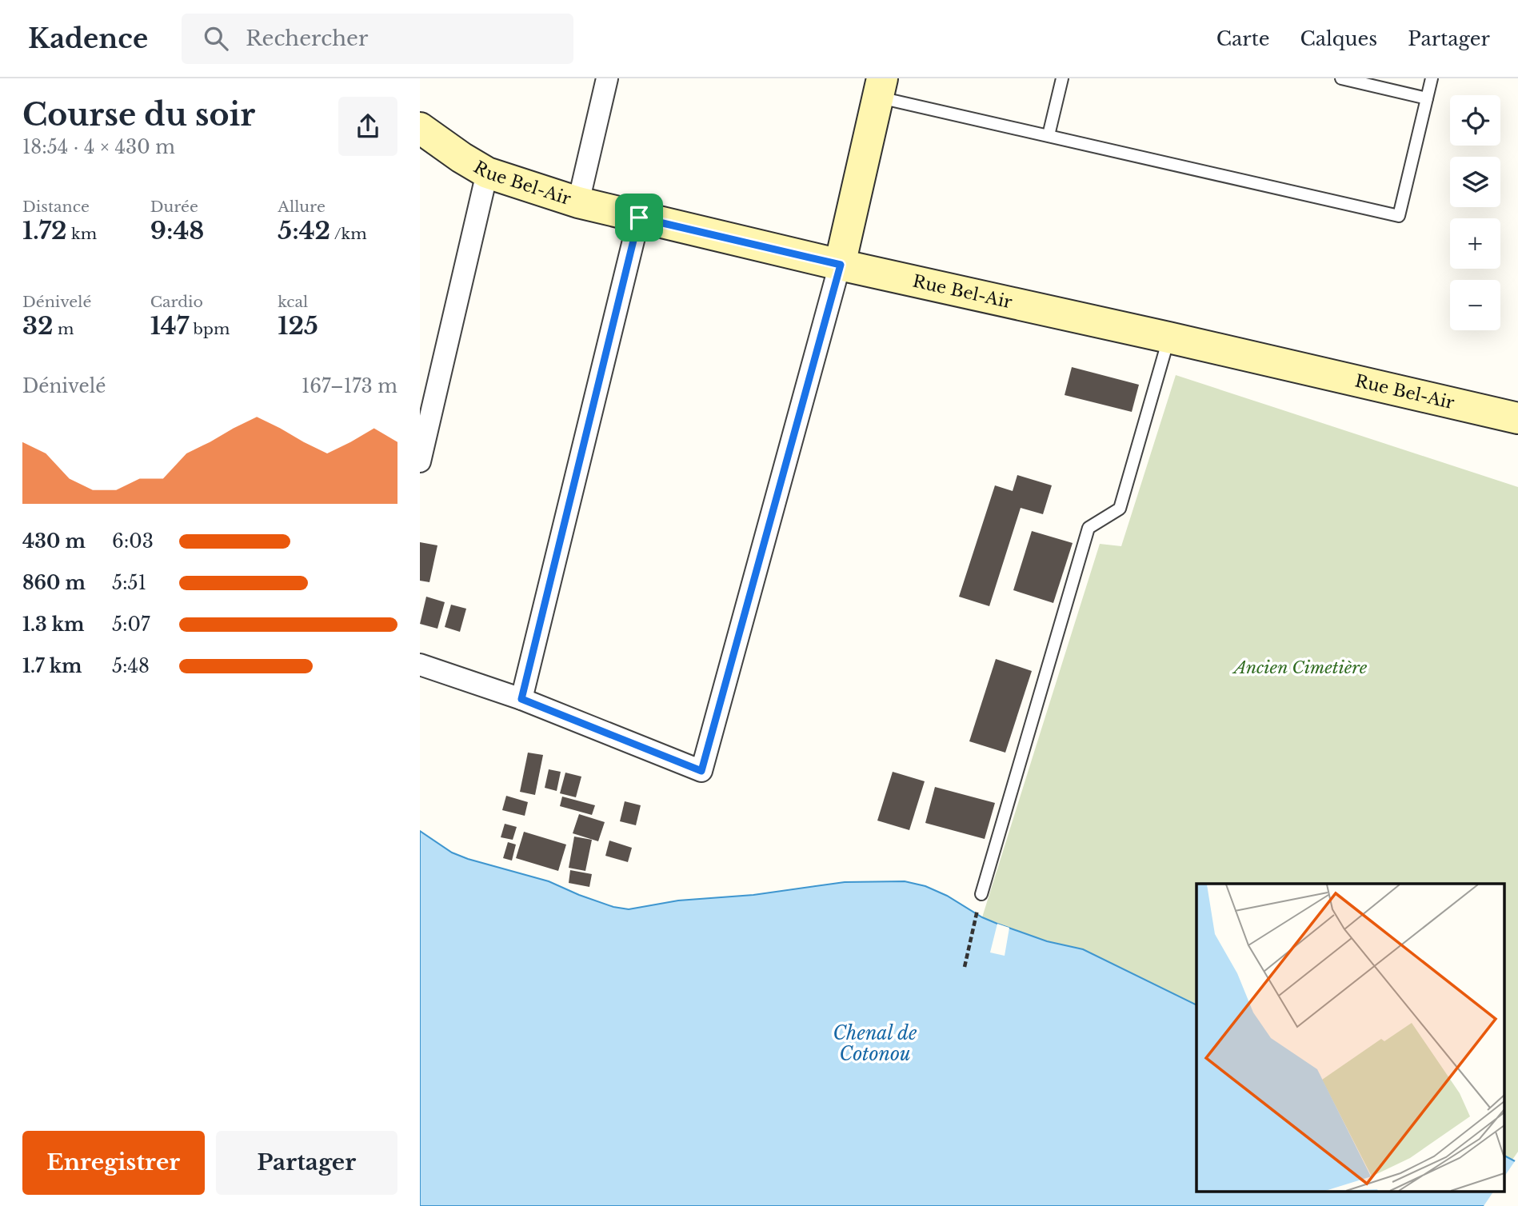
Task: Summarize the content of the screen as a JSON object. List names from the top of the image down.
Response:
{
  "streets": {
    "main road": ["Rue Bel-Air"]
  },
  "water": ["Chenal de Cotonou"],
  "parks": ["Ancien Cimetière"],
  "page": {
    "header": "Kadence",
    "search": "Rechercher",
    "nav": ["Carte", "Calques", "Partager"],
    "heading": ["Course du soir", "18:54 · 4 × 430 m"],
    "map_buttons": ["+", "−"],
    "stats": [
      ["Distance", "1.72 km"],
      ["Durée", "9:48"],
      ["Allure", "5:42 /km"],
      ["Dénivelé", "32 m"],
      ["Cardio", "147 bpm"],
      ["kcal", "125"]
    ],
    "chart": ["Dénivelé", "167–173 m"],
    "list": [
      {
        "name": "430 m",
        "note": "6:03"
      },
      {
        "name": "860 m",
        "note": "5:51"
      },
      {
        "name": "1.3 km",
        "note": "5:07"
      },
      {
        "name": "1.7 km",
        "note": "5:48"
      }
    ],
    "buttons": ["Enregistrer", "Partager"]
  }
}
